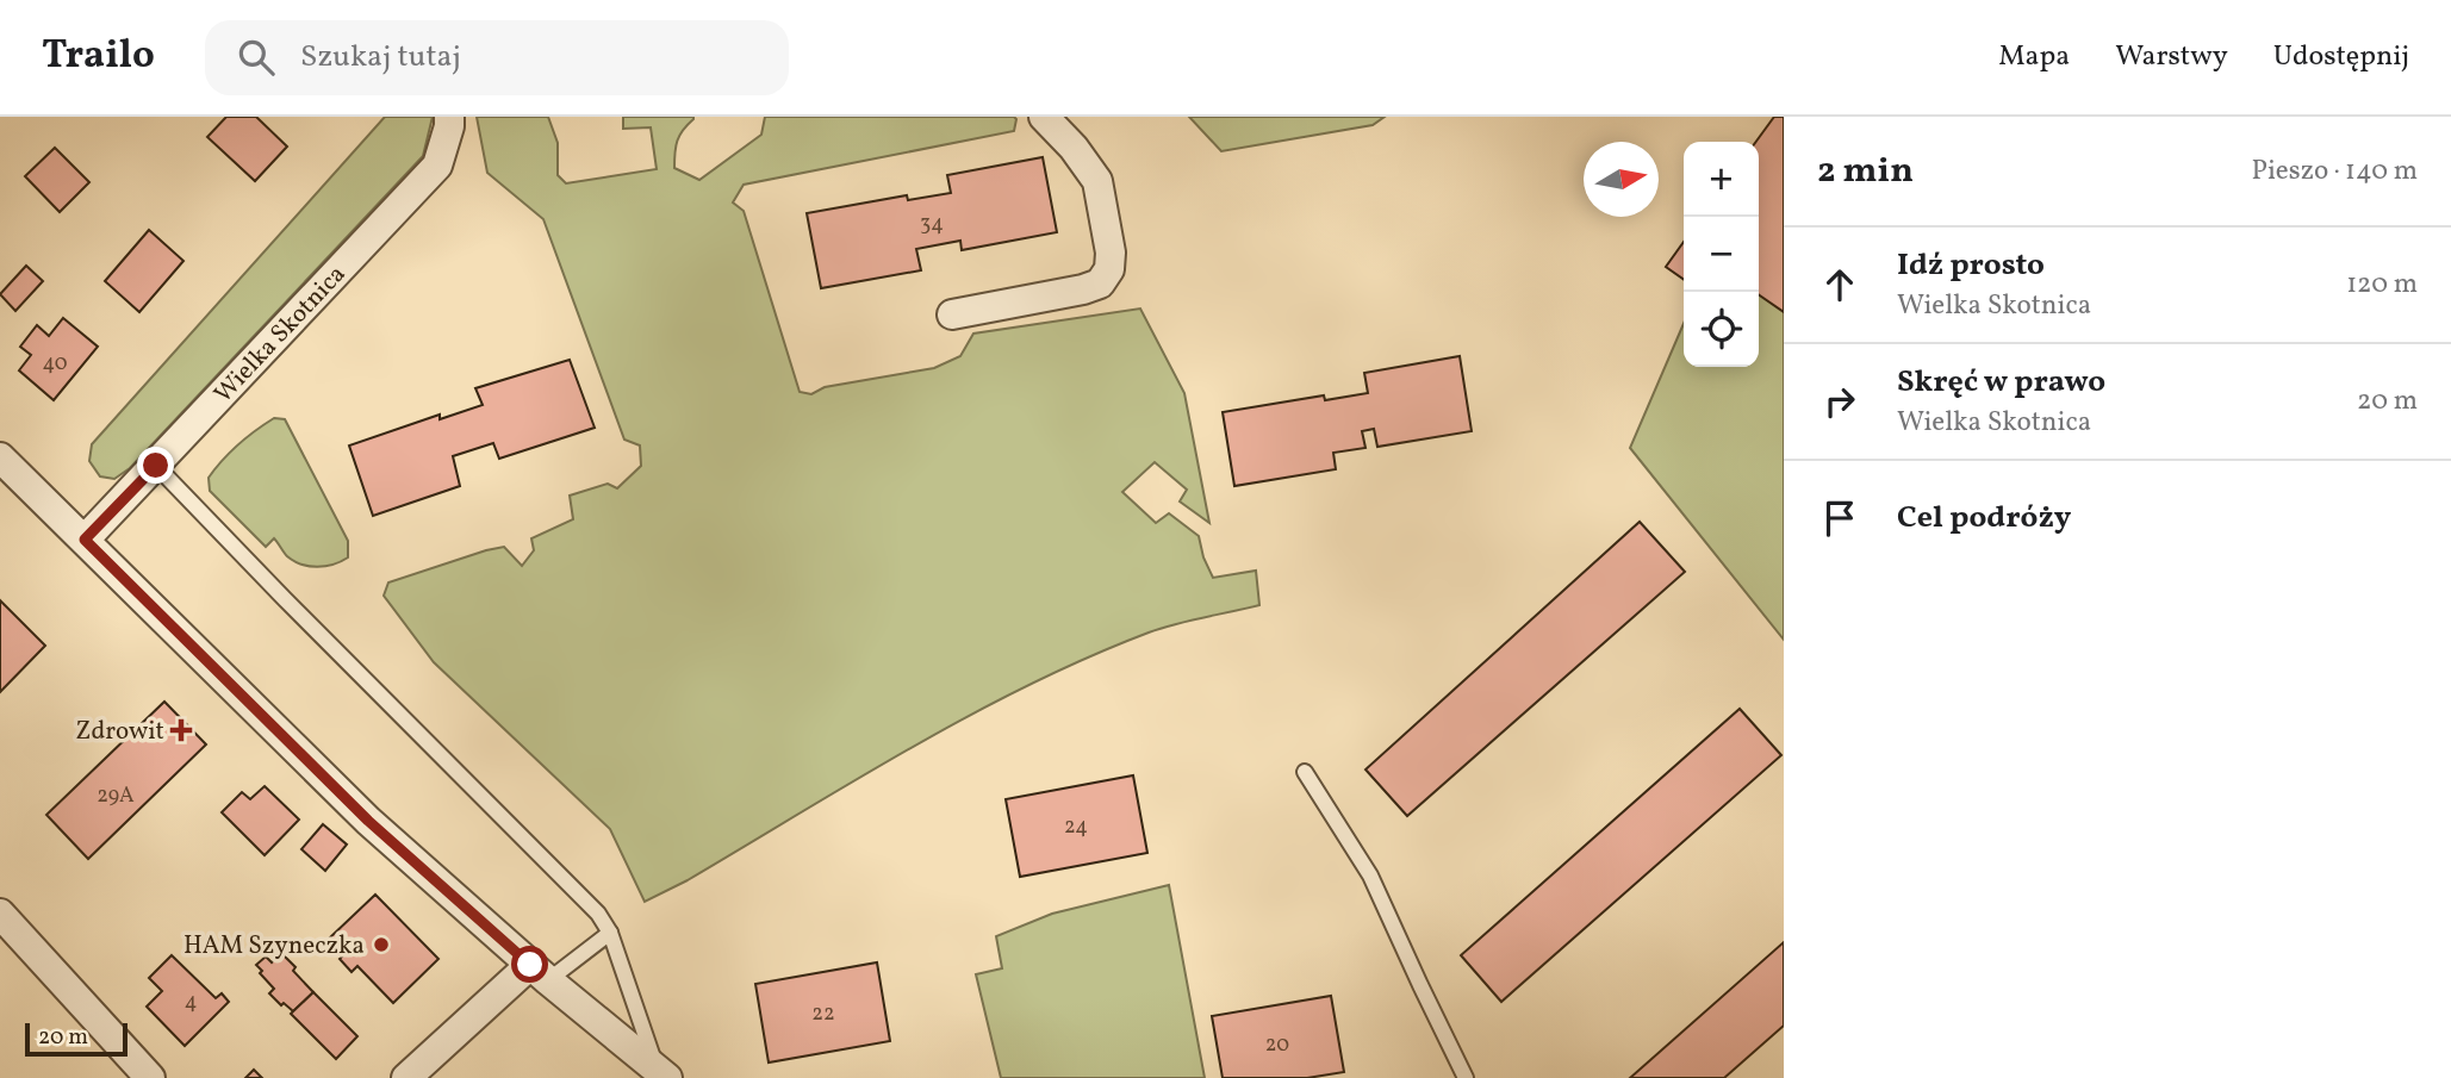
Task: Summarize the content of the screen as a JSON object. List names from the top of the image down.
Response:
{
  "streets": {
    "street": ["Wielka Skotnica"]
  },
  "places": {
    "health": ["Zdrowit"],
    "other": ["HAM Szyneczka"]
  },
  "house_numbers": [
    "34",
    "40",
    "29A",
    "24",
    "4",
    "22",
    "20"
  ],
  "scale_bar": "20 m",
  "north": "right",
  "page": {
    "header": "Trailo",
    "search": "Szukaj tutaj",
    "nav": ["Mapa", "Warstwy", "Udostępnij"],
    "heading": ["2 min", "Pieszo · 140 m"],
    "map_buttons": ["+", "−"],
    "list": [
      ["Idź prosto", "Wielka Skotnica", "120 m"],
      ["Skręć w prawo", "Wielka Skotnica", "20 m"],
      "Cel podróży"
    ],
    "scale": "20 m"
  }
}
